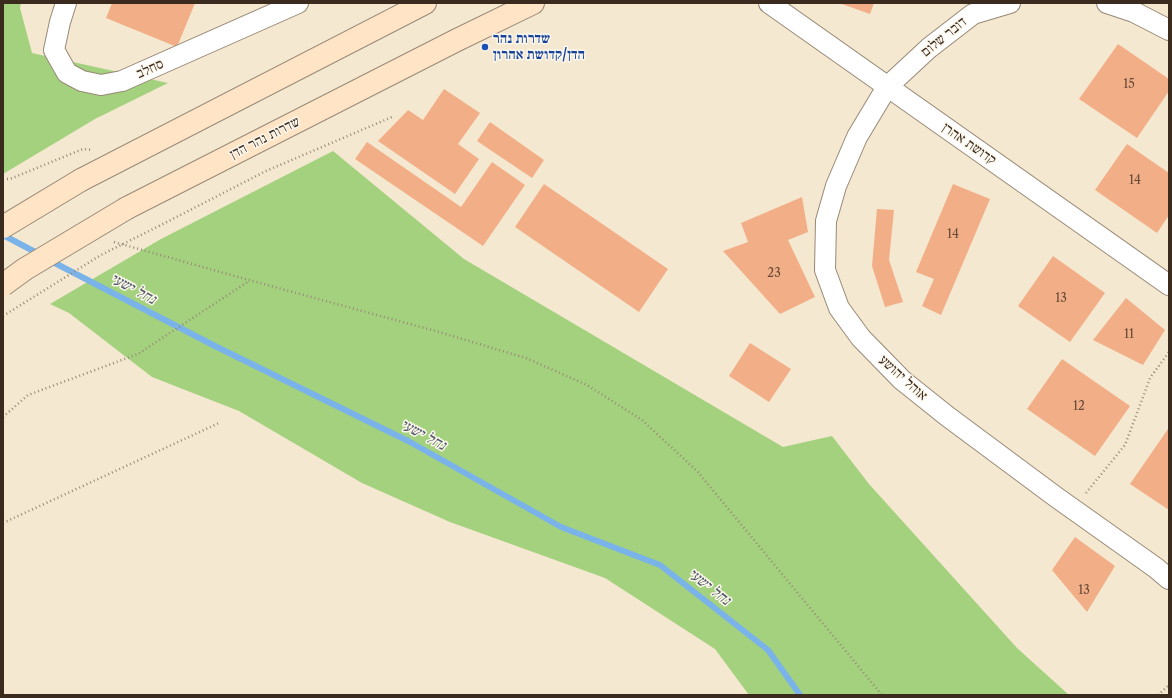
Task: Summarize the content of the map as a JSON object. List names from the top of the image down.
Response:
{
  "streets": {
    "main road": ["שדרות נהר הדן"],
    "street": [
      "דובר שלום",
      "סחלב",
      "קדושת אהרן",
      "אוהל יהושע"
    ]
  },
  "crossings": [
    ["דובר שלום", "קדושת אהרן"],
    ["דובר שלום", "אוהל יהושע"],
    ["קדושת אהרן", "אוהל יהושע"]
  ],
  "water": ["נחל ישעי"],
  "places": ["שדרות נהר הדן/קדושת אהרון"],
  "house_numbers": [
    "15",
    "14",
    "14",
    "23",
    "13",
    "11",
    "12",
    "13"
  ]
}
